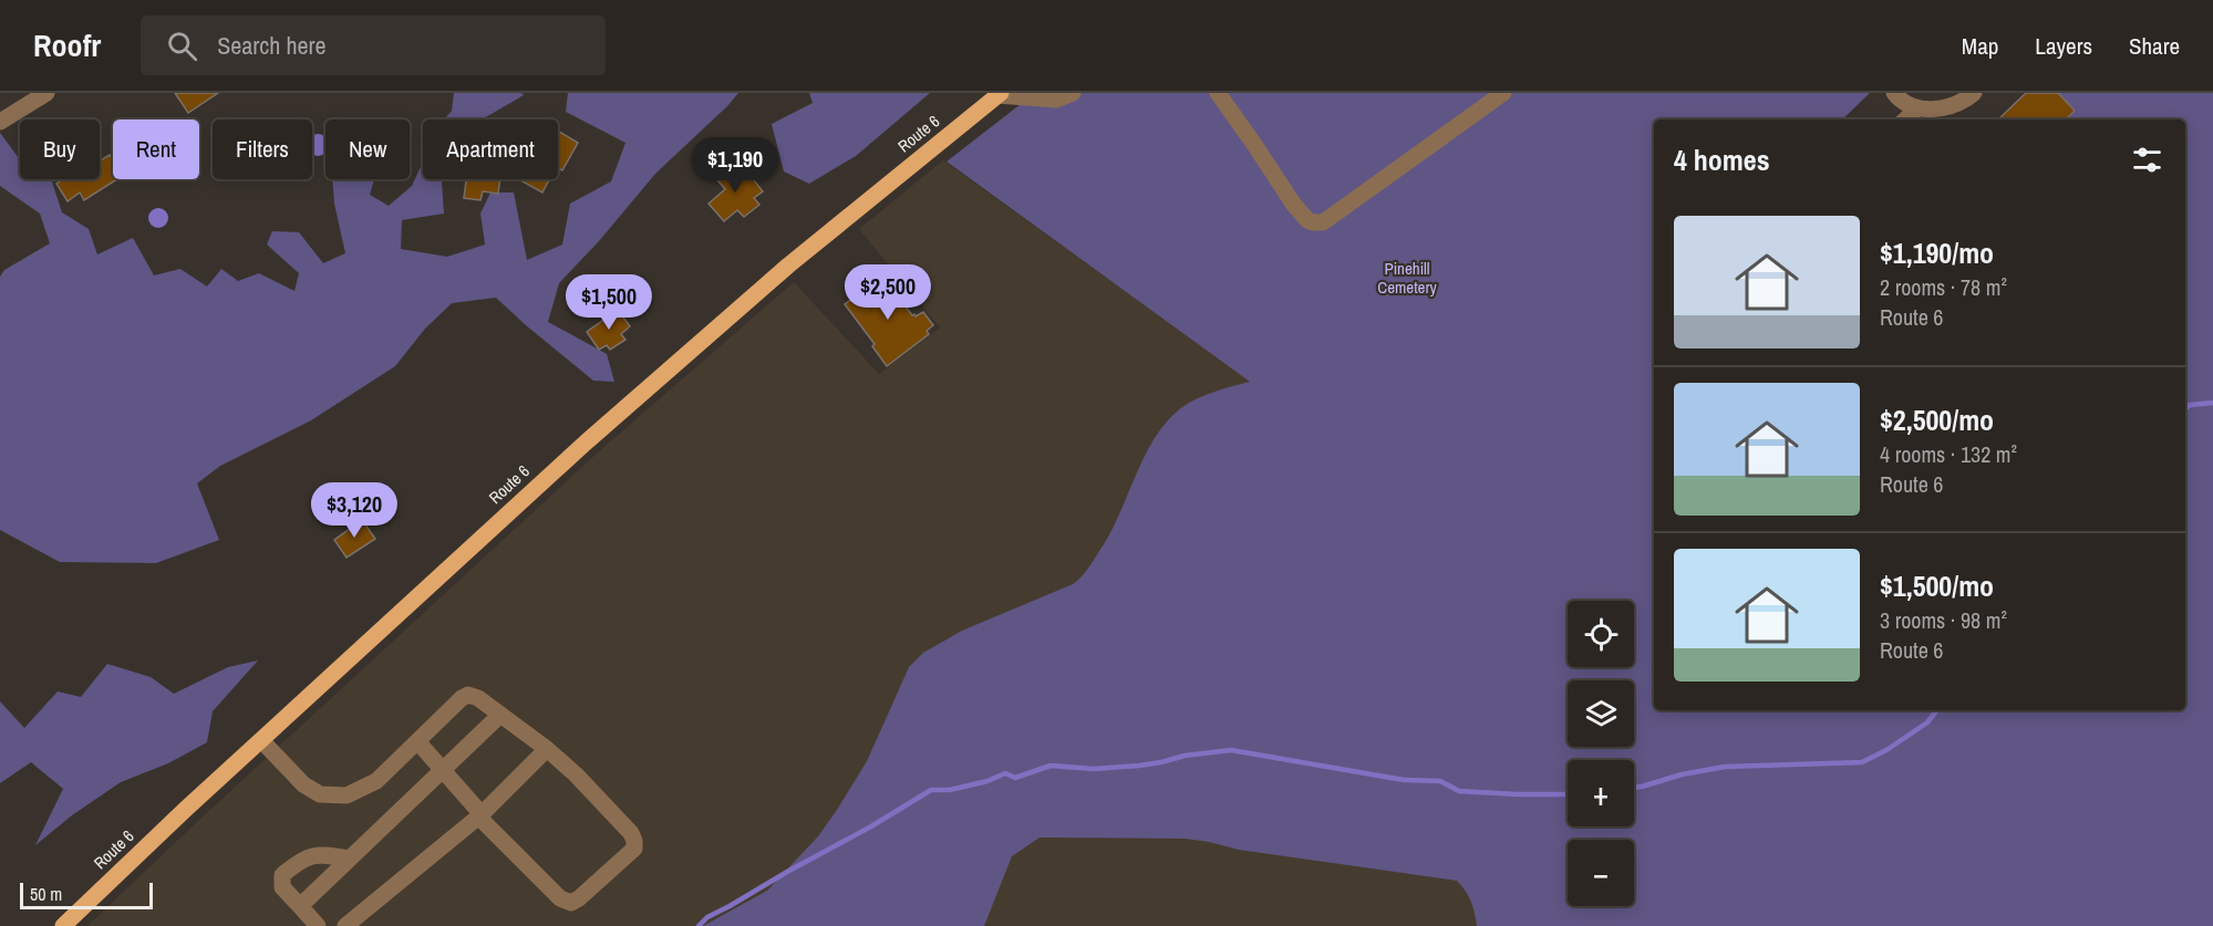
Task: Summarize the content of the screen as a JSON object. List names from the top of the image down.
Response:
{
  "streets": {
    "main road": ["Route 6"]
  },
  "parks": ["Pinehill Cemetery"],
  "scale_bar": "50 m",
  "page": {
    "header": "Roofr",
    "search": "Search here",
    "nav": ["Map", "Layers", "Share"],
    "chip": [
      "Buy",
      "Rent",
      "Filters",
      "New",
      "Apartment"
    ],
    "heading": "4 homes",
    "price": [
      "$1,190",
      "$2,500",
      "$1,500",
      "$3,120"
    ],
    "list": [
      {
        "name": "$1,190/mo",
        "note": "2 rooms · 78 m² · Route 6"
      },
      {
        "name": "$2,500/mo",
        "note": "4 rooms · 132 m² · Route 6"
      },
      {
        "name": "$1,500/mo",
        "note": "3 rooms · 98 m² · Route 6"
      }
    ],
    "map_buttons": ["+", "−"],
    "scale": "50 m"
  }
}
